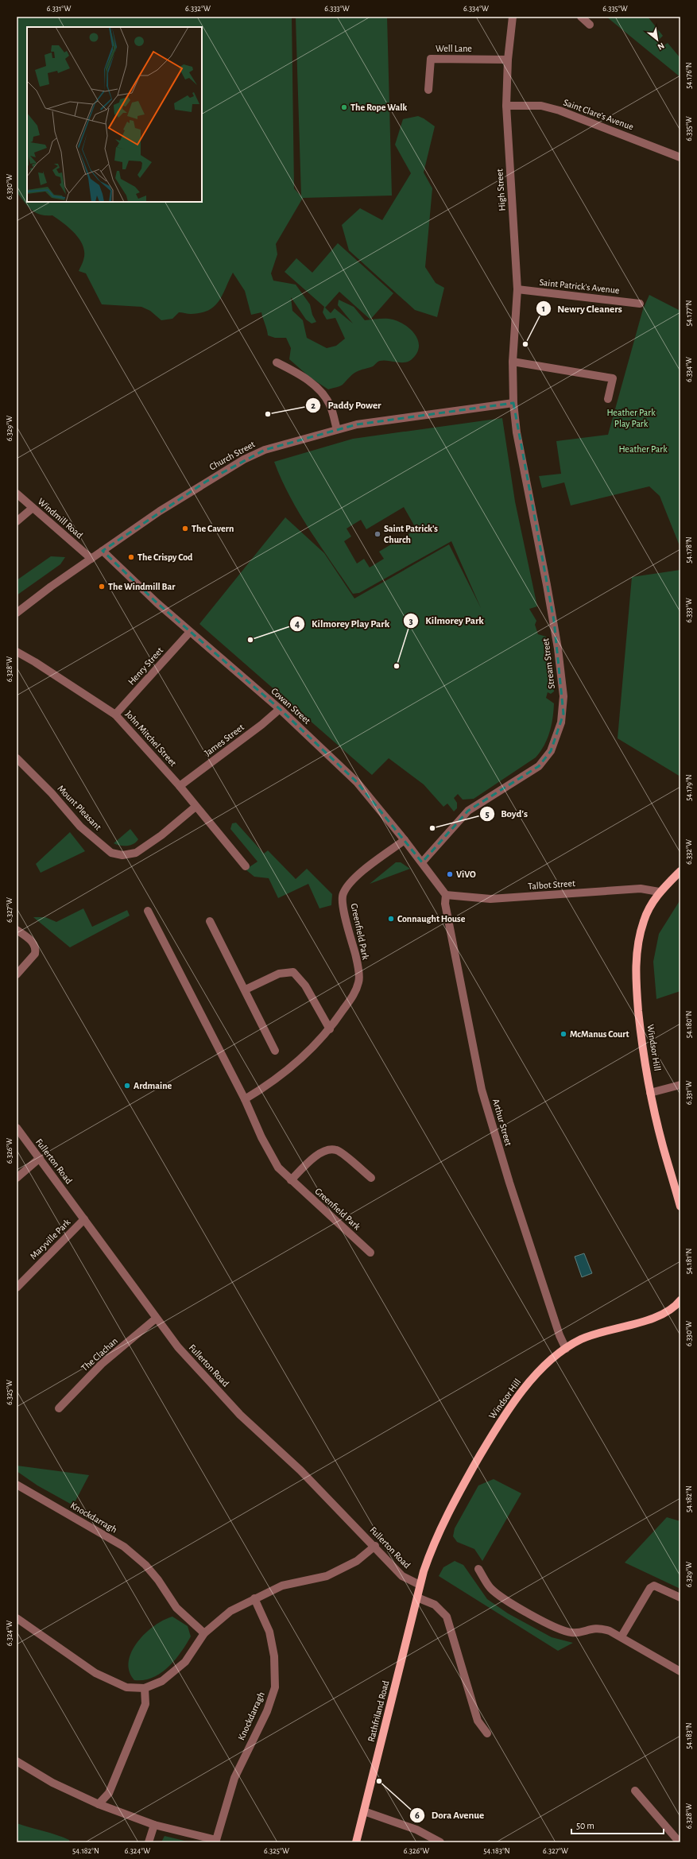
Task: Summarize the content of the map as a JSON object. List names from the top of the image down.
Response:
{
  "streets": {
    "main road": ["Windsor Hill", "Rathfriland Road"],
    "street": [
      "Well Lane",
      "Saint Clare's Avenue",
      "High Street",
      "Saint Patrick's Avenue",
      "Church Street",
      "Windmill Road",
      "Stream Street",
      "Henry Street",
      "Cowan Street",
      "John Mitchel Street",
      "James Street",
      "Mount Pleasant",
      "Talbot Street",
      "Greenfield Park",
      "Arthur Street",
      "Fullerton Road",
      "Maryville Park",
      "The Clachan",
      "Knockdarragh"
    ]
  },
  "crossings": [
    ["Well Lane", "High Street"],
    ["Saint Clare's Avenue", "High Street"],
    ["High Street", "Saint Patrick's Avenue"],
    ["High Street", "Church Street"],
    ["High Street", "Stream Street"],
    ["Church Street", "Windmill Road"],
    ["Church Street", "Stream Street"],
    ["Church Street", "Cowan Street"],
    ["Stream Street", "Cowan Street"],
    ["Henry Street", "Cowan Street"],
    ["Henry Street", "John Mitchel Street"],
    ["Cowan Street", "James Street"],
    ["Cowan Street", "Talbot Street"],
    ["Cowan Street", "Greenfield Park"],
    ["Cowan Street", "Arthur Street"],
    ["John Mitchel Street", "James Street"],
    ["John Mitchel Street", "Mount Pleasant"],
    ["Talbot Street", "Windsor Hill"],
    ["Talbot Street", "Arthur Street"],
    ["Windsor Hill", "Arthur Street"],
    ["Windsor Hill", "Fullerton Road"],
    ["Windsor Hill", "Rathfriland Road"],
    ["Fullerton Road", "Maryville Park"],
    ["Fullerton Road", "The Clachan"],
    ["Fullerton Road", "Rathfriland Road"]
  ],
  "parks": ["Heather Park Play Park", "Heather Park"],
  "places": [
    "The Rope Walk",
    "Newry Cleaners",
    "Paddy Power",
    "The Cavern",
    "Saint Patrick's Church",
    "The Crispy Cod",
    "The Windmill Bar",
    "Kilmorey Play Park",
    "Kilmorey Park",
    "Boyd's",
    "ViVO",
    "Connaught House",
    "McManus Court",
    "Ardmaine",
    "Dora Avenue"
  ],
  "scale_bar": "50 m",
  "north": "bottom right",
  "coordinates": [
    "6.331°W",
    "6.332°W",
    "6.333°W",
    "6.334°W",
    "6.335°W",
    "54.176°N",
    "6.330°W",
    "54.177°N",
    "6.329°W",
    "54.178°N",
    "6.328°W",
    "54.179°N",
    "6.327°W",
    "54.180°N",
    "6.326°W",
    "54.181°N",
    "6.325°W",
    "54.182°N",
    "6.324°W",
    "54.183°N"
  ]
}
